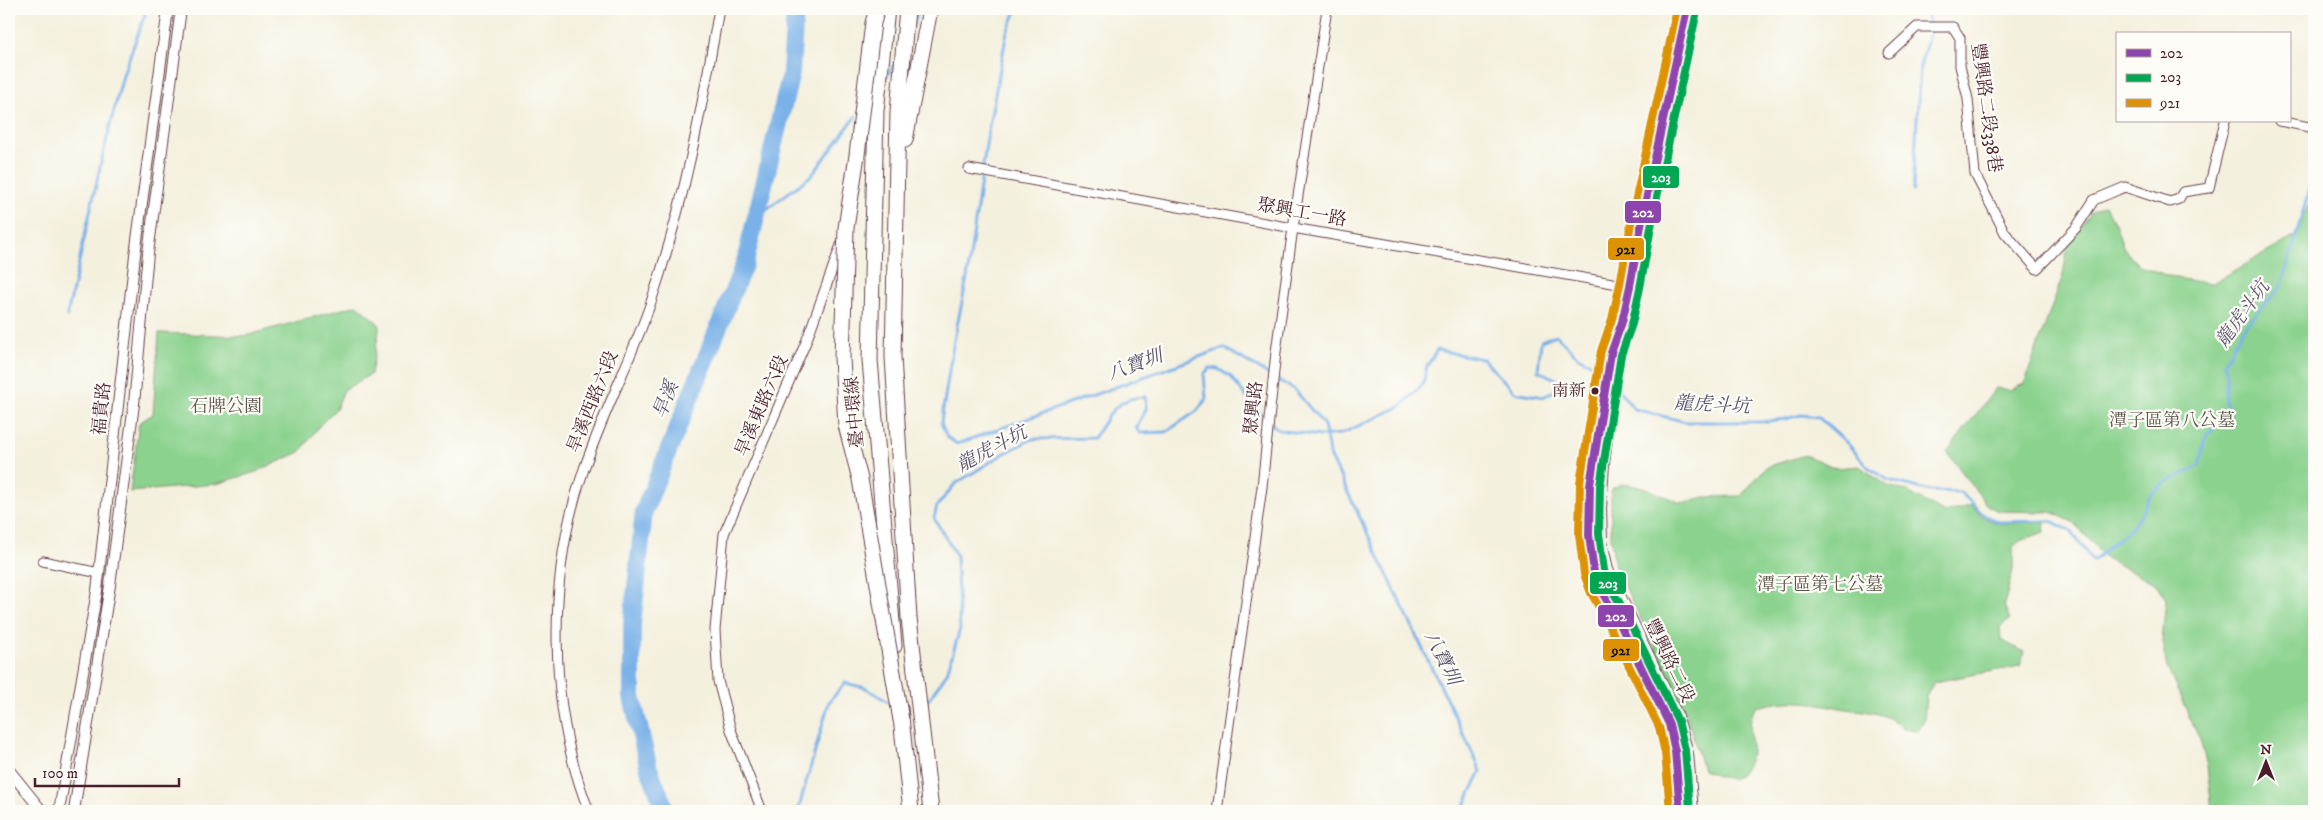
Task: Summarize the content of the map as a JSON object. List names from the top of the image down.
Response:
{
  "streets": {
    "highway": ["臺中環線"],
    "street": [
      "豐興路二段338巷",
      "聚興工一路",
      "旱溪西路六段",
      "旱溪東路六段",
      "聚興路",
      "福貴路",
      "豐興路二段"
    ]
  },
  "crossings": [
    ["聚興工一路", "聚興路"],
    ["聚興工一路", "豐興路二段"]
  ],
  "water": ["龍虎斗坑", "八寶圳", "旱溪"],
  "parks": ["石牌公園", "潭子區第八公墓", "潭子區第七公墓"],
  "places": ["南新"],
  "lines": ["transit line 202", "transit line 921", "transit line 203"],
  "legend": ["202", "203", "921"],
  "scale_bar": "100 m",
  "north": "top"
}
